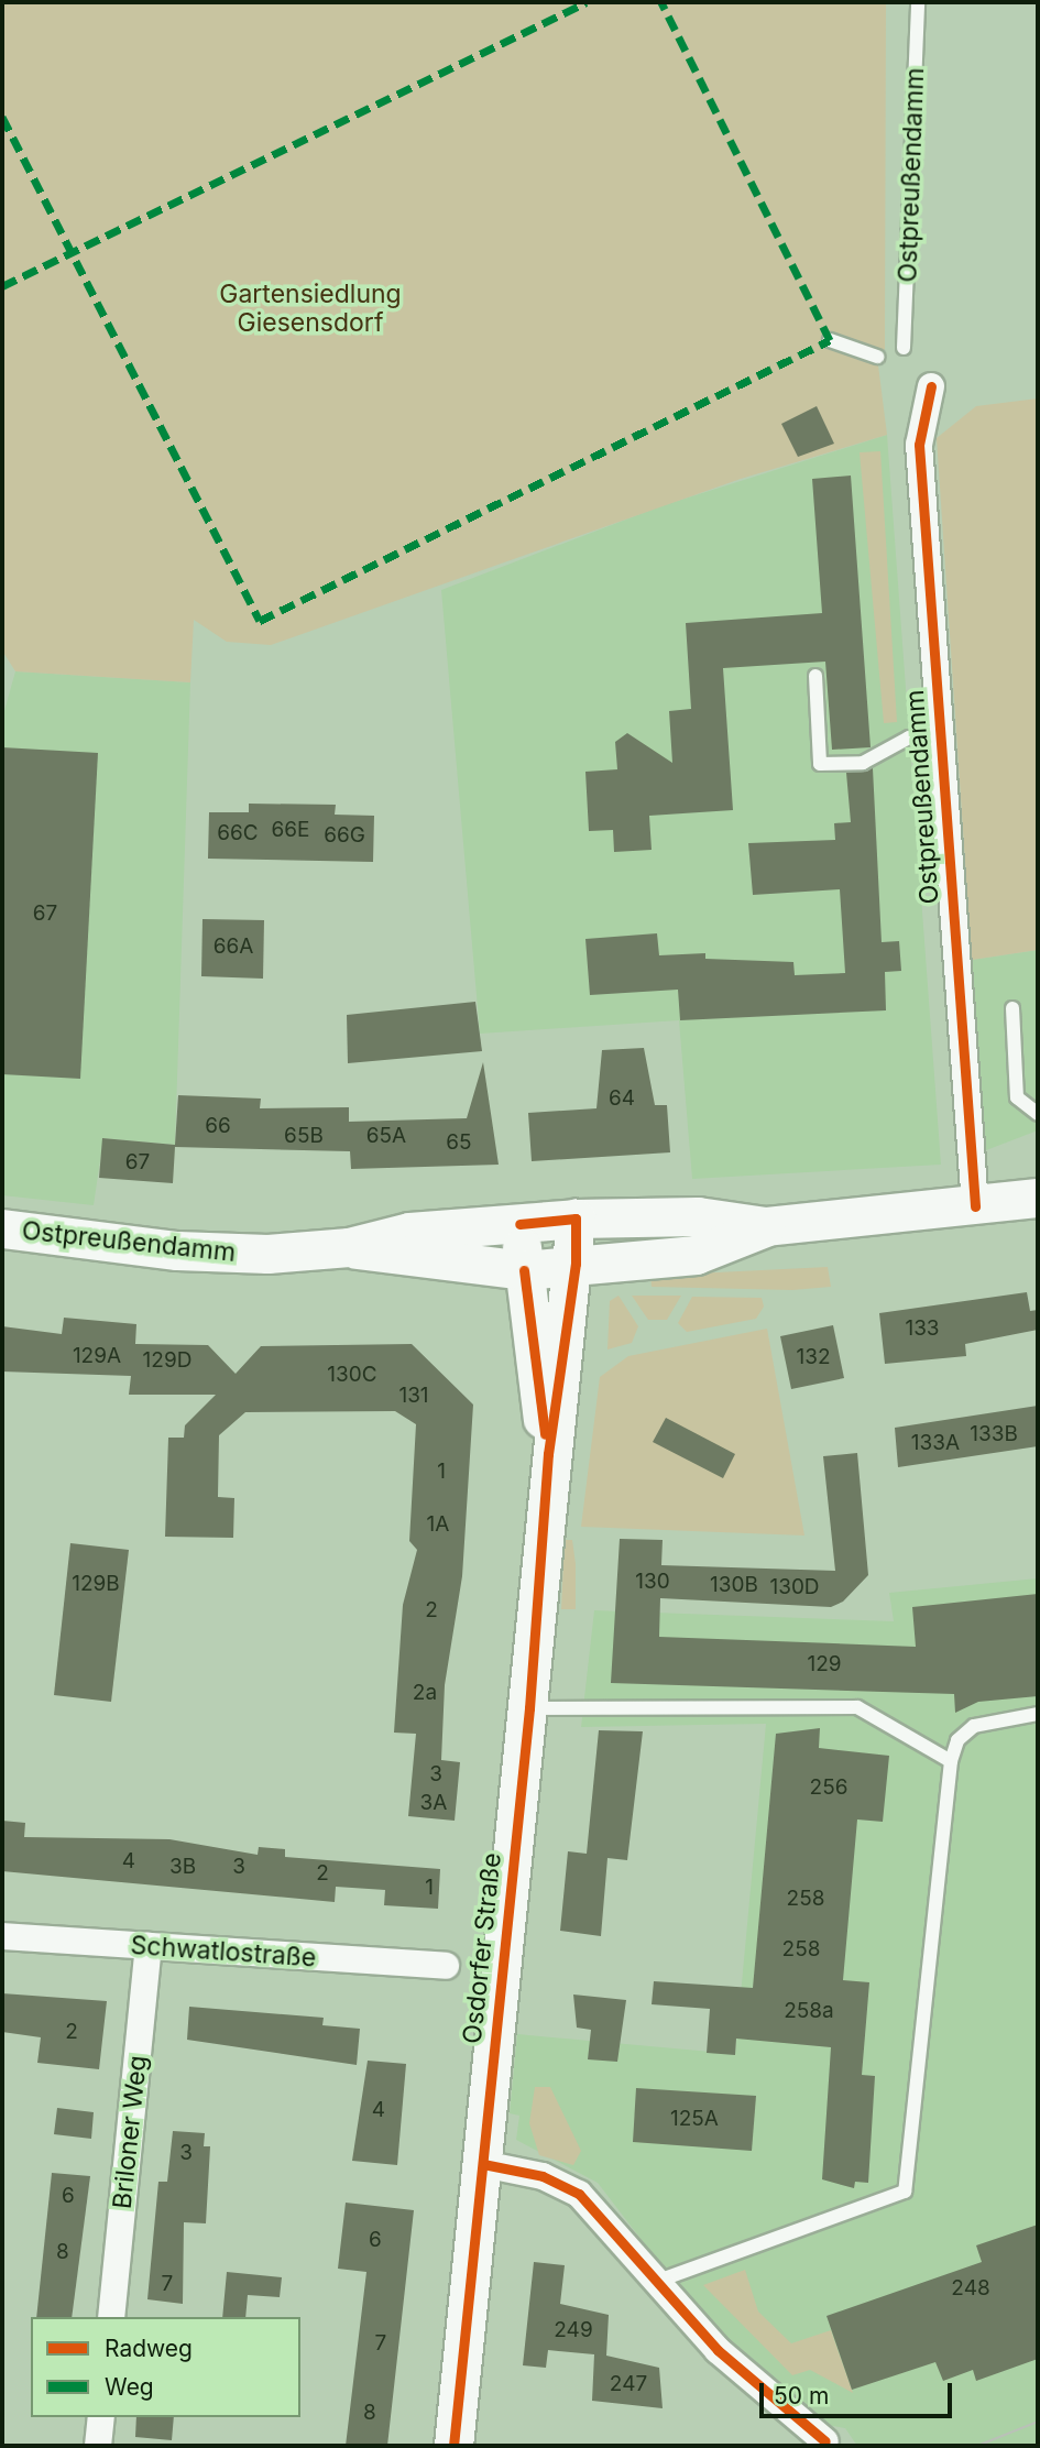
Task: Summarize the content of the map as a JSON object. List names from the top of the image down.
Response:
{
  "streets": {
    "main road": ["Ostpreußendamm", "Osdorfer Straße"],
    "street": ["Schwatlostraße", "Briloner Weg"]
  },
  "crossings": [
    ["Ostpreußendamm", "Osdorfer Straße"],
    ["Schwatlostraße", "Briloner Weg"]
  ],
  "parks": ["Gartensiedlung Giesensdorf"],
  "house_numbers": [
    "66E",
    "66C",
    "66G",
    "67",
    "66A",
    "64",
    "66",
    "65B",
    "65A",
    "65",
    "67",
    "133",
    "129A",
    "132",
    "129D",
    "130C",
    "131",
    "133B",
    "133A",
    "1",
    "1A",
    "130",
    "129B",
    "130B",
    "130D",
    "2",
    "129",
    "2a",
    "3",
    "256",
    "3A",
    "4",
    "3B",
    "3",
    "2",
    "1",
    "258",
    "258",
    "258a",
    "2",
    "4",
    "125A",
    "3",
    "6",
    "6",
    "8",
    "7",
    "248",
    "249",
    "7",
    "247",
    "8"
  ],
  "legend": ["Radweg", "Weg"],
  "scale_bar": "50 m"
}
